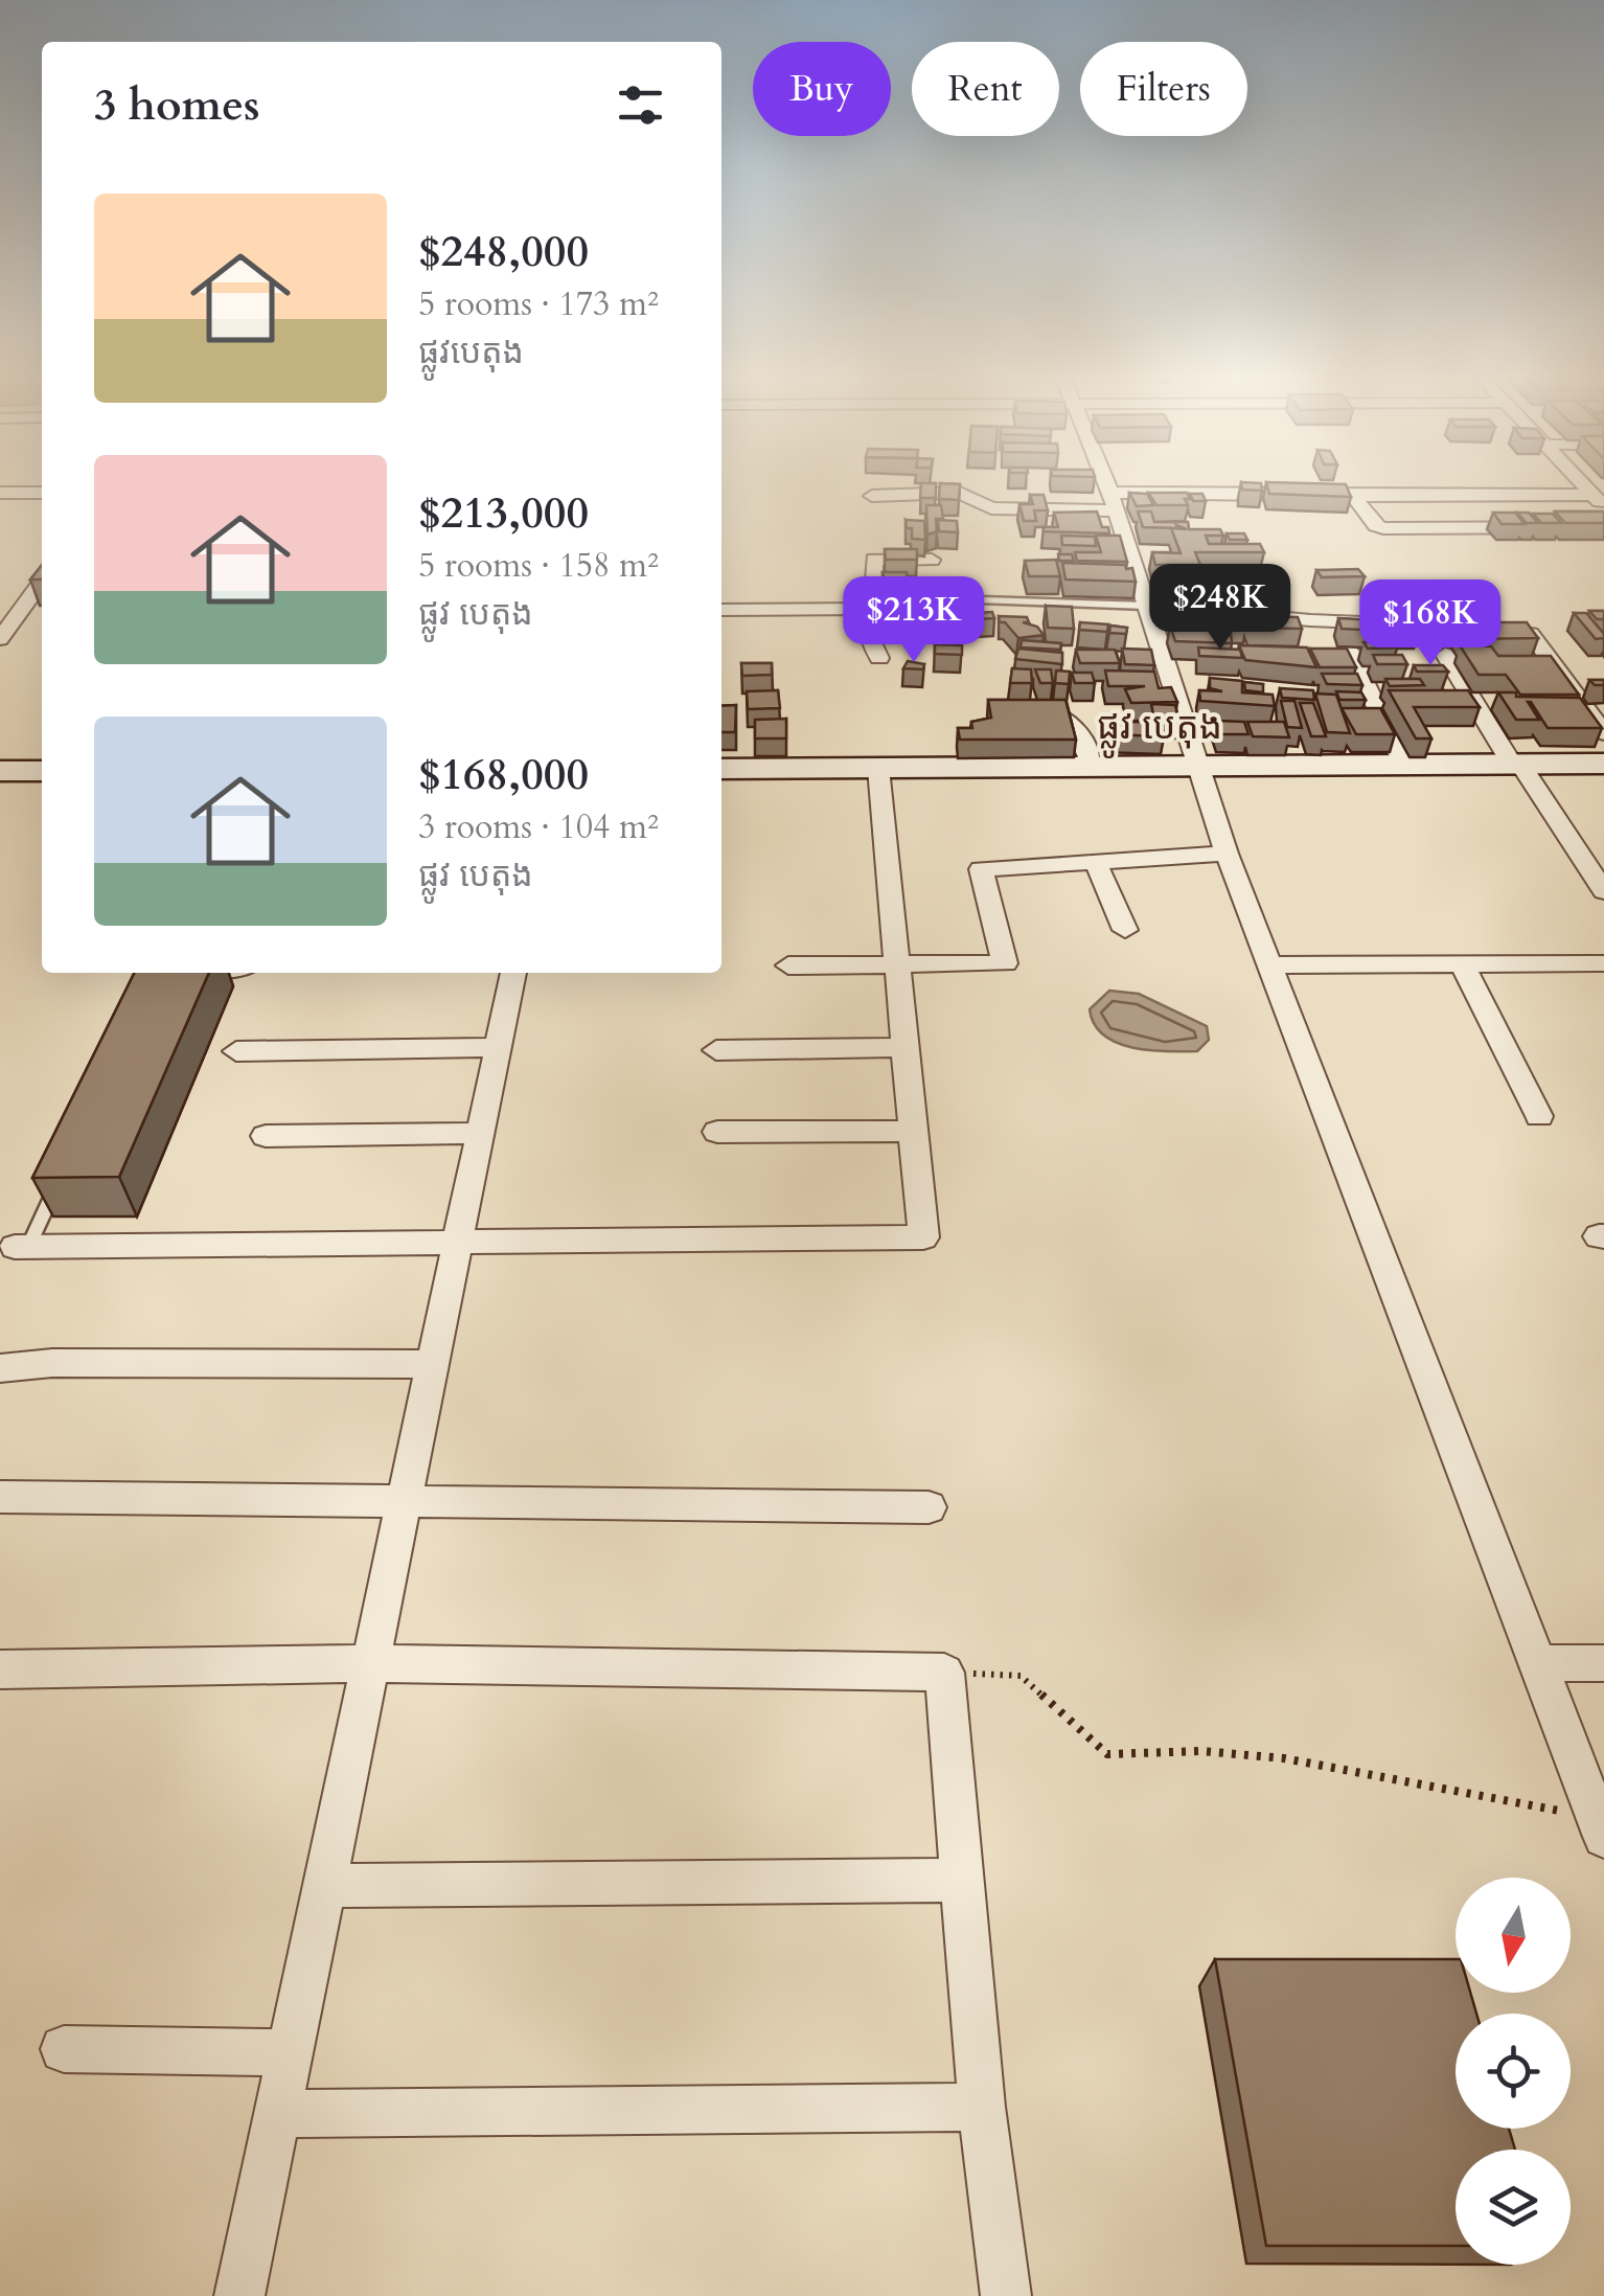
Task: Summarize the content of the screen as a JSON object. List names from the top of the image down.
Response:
{
  "streets": {
    "street": ["ផ្លូវ បេតុង"]
  },
  "north": "bottom",
  "page": {
    "chip": ["Buy", "Rent", "Filters"],
    "heading": "3 homes",
    "list": [
      {
        "name": "$248,000",
        "note": "5 rooms · 173 m² · ផ្លូវបេតុង"
      },
      {
        "name": "$213,000",
        "note": "5 rooms · 158 m² · ផ្លូវ បេតុង"
      },
      {
        "name": "$168,000",
        "note": "3 rooms · 104 m² · ផ្លូវ បេតុង"
      }
    ],
    "price": ["$248K", "$213K", "$168K"]
  }
}
